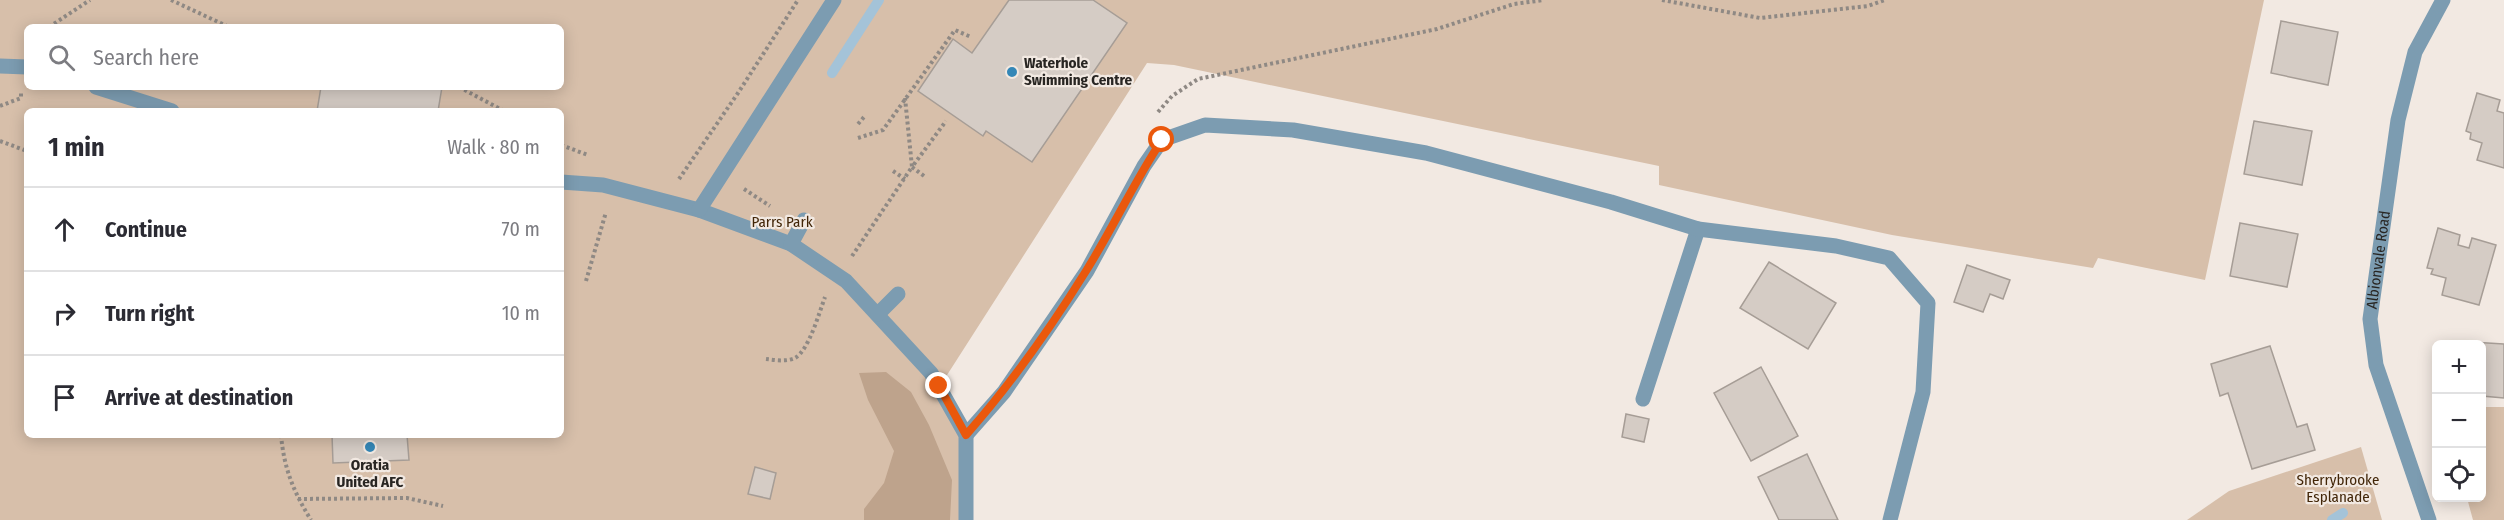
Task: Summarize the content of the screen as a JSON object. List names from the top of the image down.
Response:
{
  "streets": {
    "street": ["Albionvale Road"]
  },
  "parks": ["Parrs Park", "Sherrybrooke Esplanade"],
  "places": ["Waterhole Swimming Centre", "Oratia United AFC"],
  "page": {
    "search": "Search here",
    "heading": ["1 min", "Walk · 80 m"],
    "list": [
      ["Continue", "70 m"],
      ["Turn right", "10 m"],
      "Arrive at destination"
    ],
    "map_buttons": ["+", "−"]
  }
}
